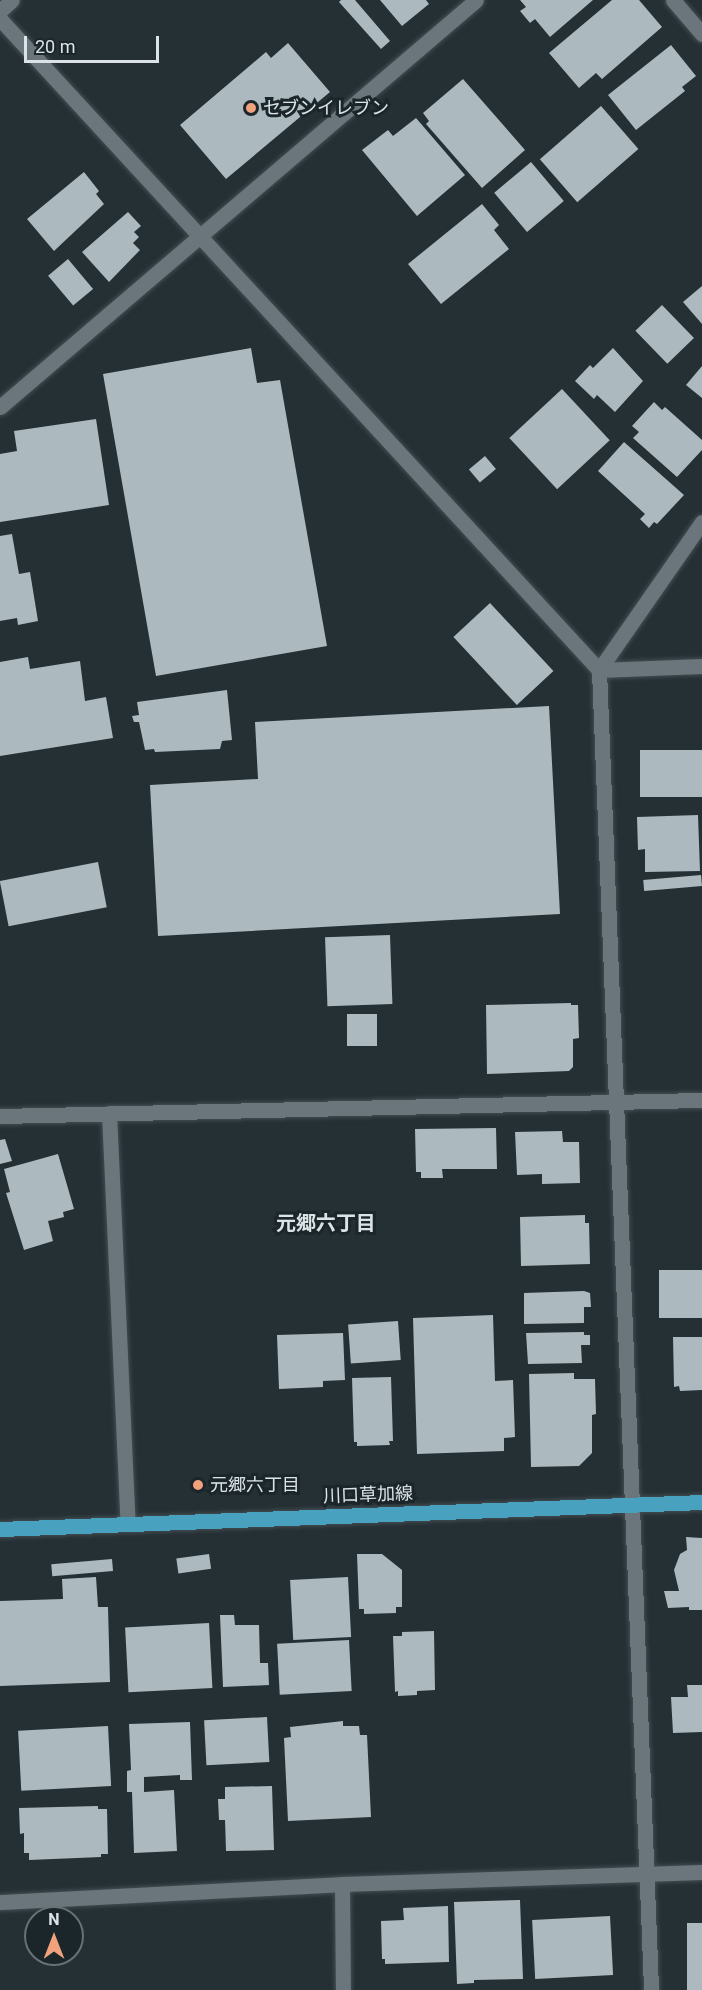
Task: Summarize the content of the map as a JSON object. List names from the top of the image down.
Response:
{
  "streets": {
    "main road": ["川口草加線"]
  },
  "districts": ["元郷六丁目"],
  "places": ["セブンイレブン", "元郷六丁目"],
  "scale_bar": "20 m",
  "north": "top"
}
